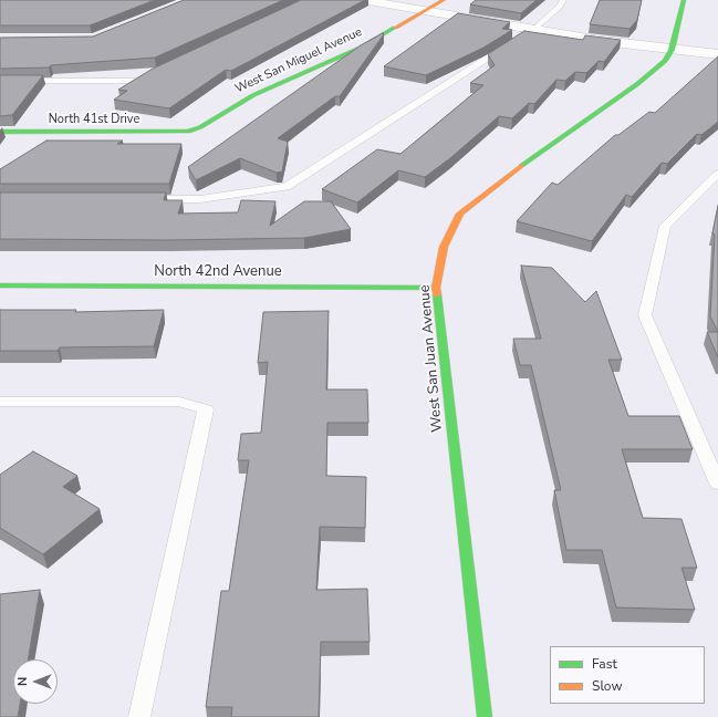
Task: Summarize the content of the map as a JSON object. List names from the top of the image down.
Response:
{
  "streets": {
    "street": [
      "West San Miguel Avenue",
      "North 41st Drive",
      "North 42nd Avenue",
      "West San Juan Avenue"
    ]
  },
  "crossings": [
    ["West San Miguel Avenue", "North 41st Drive"],
    ["North 42nd Avenue", "West San Juan Avenue"]
  ],
  "legend": ["Fast", "Slow"],
  "north": "left"
}
